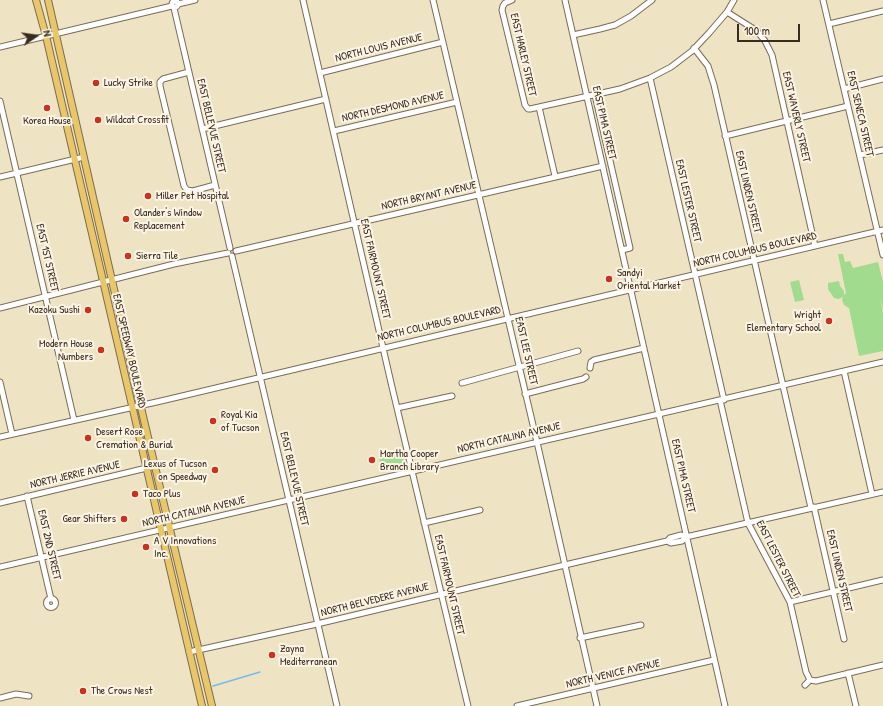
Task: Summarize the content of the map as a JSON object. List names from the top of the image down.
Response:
{
  "streets": {
    "main road": ["EAST SPEEDWAY BOULEVARD"],
    "street": [
      "NORTH LOUIS AVENUE",
      "EAST HARLEY STREET",
      "NORTH DESMOND AVENUE",
      "EAST SENECA STREET",
      "EAST WAVERLY STREET",
      "EAST PIMA STREET",
      "EAST BELLEVUE STREET",
      "EAST LINDEN STREET",
      "NORTH BRYANT AVENUE",
      "EAST LESTER STREET",
      "NORTH COLUMBUS BOULEVARD",
      "EAST 1ST STREET",
      "EAST FAIRMOUNT STREET",
      "EAST LEE STREET",
      "NORTH CATALINA AVENUE",
      "NORTH JERRIE AVENUE",
      "EAST 2ND STREET",
      "NORTH BELVEDERE AVENUE",
      "NORTH VENICE AVENUE"
    ]
  },
  "crossings": [
    ["NORTH LOUIS AVENUE", "EAST FAIRMOUNT STREET"],
    ["NORTH LOUIS AVENUE", "EAST LEE STREET"],
    ["NORTH DESMOND AVENUE", "EAST FAIRMOUNT STREET"],
    ["NORTH DESMOND AVENUE", "EAST LEE STREET"],
    ["EAST SENECA STREET", "NORTH COLUMBUS BOULEVARD"],
    ["EAST WAVERLY STREET", "NORTH COLUMBUS BOULEVARD"],
    ["EAST PIMA STREET", "NORTH BRYANT AVENUE"],
    ["EAST PIMA STREET", "NORTH COLUMBUS BOULEVARD"],
    ["EAST PIMA STREET", "NORTH CATALINA AVENUE"],
    ["EAST PIMA STREET", "NORTH BELVEDERE AVENUE"],
    ["EAST PIMA STREET", "NORTH VENICE AVENUE"],
    ["EAST BELLEVUE STREET", "NORTH BRYANT AVENUE"],
    ["EAST BELLEVUE STREET", "NORTH COLUMBUS BOULEVARD"],
    ["EAST BELLEVUE STREET", "NORTH CATALINA AVENUE"],
    ["EAST BELLEVUE STREET", "NORTH BELVEDERE AVENUE"],
    ["EAST LINDEN STREET", "NORTH COLUMBUS BOULEVARD"],
    ["EAST LINDEN STREET", "NORTH CATALINA AVENUE"],
    ["NORTH BRYANT AVENUE", "EAST FAIRMOUNT STREET"],
    ["NORTH BRYANT AVENUE", "EAST LEE STREET"],
    ["EAST LESTER STREET", "NORTH COLUMBUS BOULEVARD"],
    ["EAST LESTER STREET", "NORTH CATALINA AVENUE"],
    ["NORTH COLUMBUS BOULEVARD", "EAST 1ST STREET"],
    ["NORTH COLUMBUS BOULEVARD", "EAST FAIRMOUNT STREET"],
    ["NORTH COLUMBUS BOULEVARD", "EAST SPEEDWAY BOULEVARD"],
    ["NORTH COLUMBUS BOULEVARD", "EAST LEE STREET"],
    ["EAST FAIRMOUNT STREET", "NORTH CATALINA AVENUE"],
    ["EAST FAIRMOUNT STREET", "NORTH BELVEDERE AVENUE"],
    ["EAST SPEEDWAY BOULEVARD", "NORTH CATALINA AVENUE"],
    ["EAST SPEEDWAY BOULEVARD", "NORTH JERRIE AVENUE"],
    ["EAST SPEEDWAY BOULEVARD", "NORTH BELVEDERE AVENUE"],
    ["EAST LEE STREET", "NORTH CATALINA AVENUE"],
    ["EAST LEE STREET", "NORTH BELVEDERE AVENUE"],
    ["EAST LEE STREET", "NORTH VENICE AVENUE"],
    ["NORTH CATALINA AVENUE", "EAST 2ND STREET"],
    ["NORTH JERRIE AVENUE", "EAST 2ND STREET"]
  ],
  "places": [
    "Lucky Strike",
    "Korea House",
    "Wildcat Crossfit",
    "Miller Pet Hospital",
    "Olander's Window Replacement",
    "Sierra Tile",
    "Sandyi Oriental Market",
    "Kazoku Sushi",
    "Wright Elementary School",
    "Modern House Numbers",
    "Royal Kia of Tucson",
    "Desert Rose Cremation & Burial",
    "Martha Cooper Branch Library",
    "Lexus of Tucson on Speedway",
    "Taco Plus",
    "Gear Shifters",
    "A V Innovations Inc.",
    "Zayna Mediterranean",
    "The Crows Nest"
  ],
  "scale_bar": "100 m",
  "north": "right"
}
